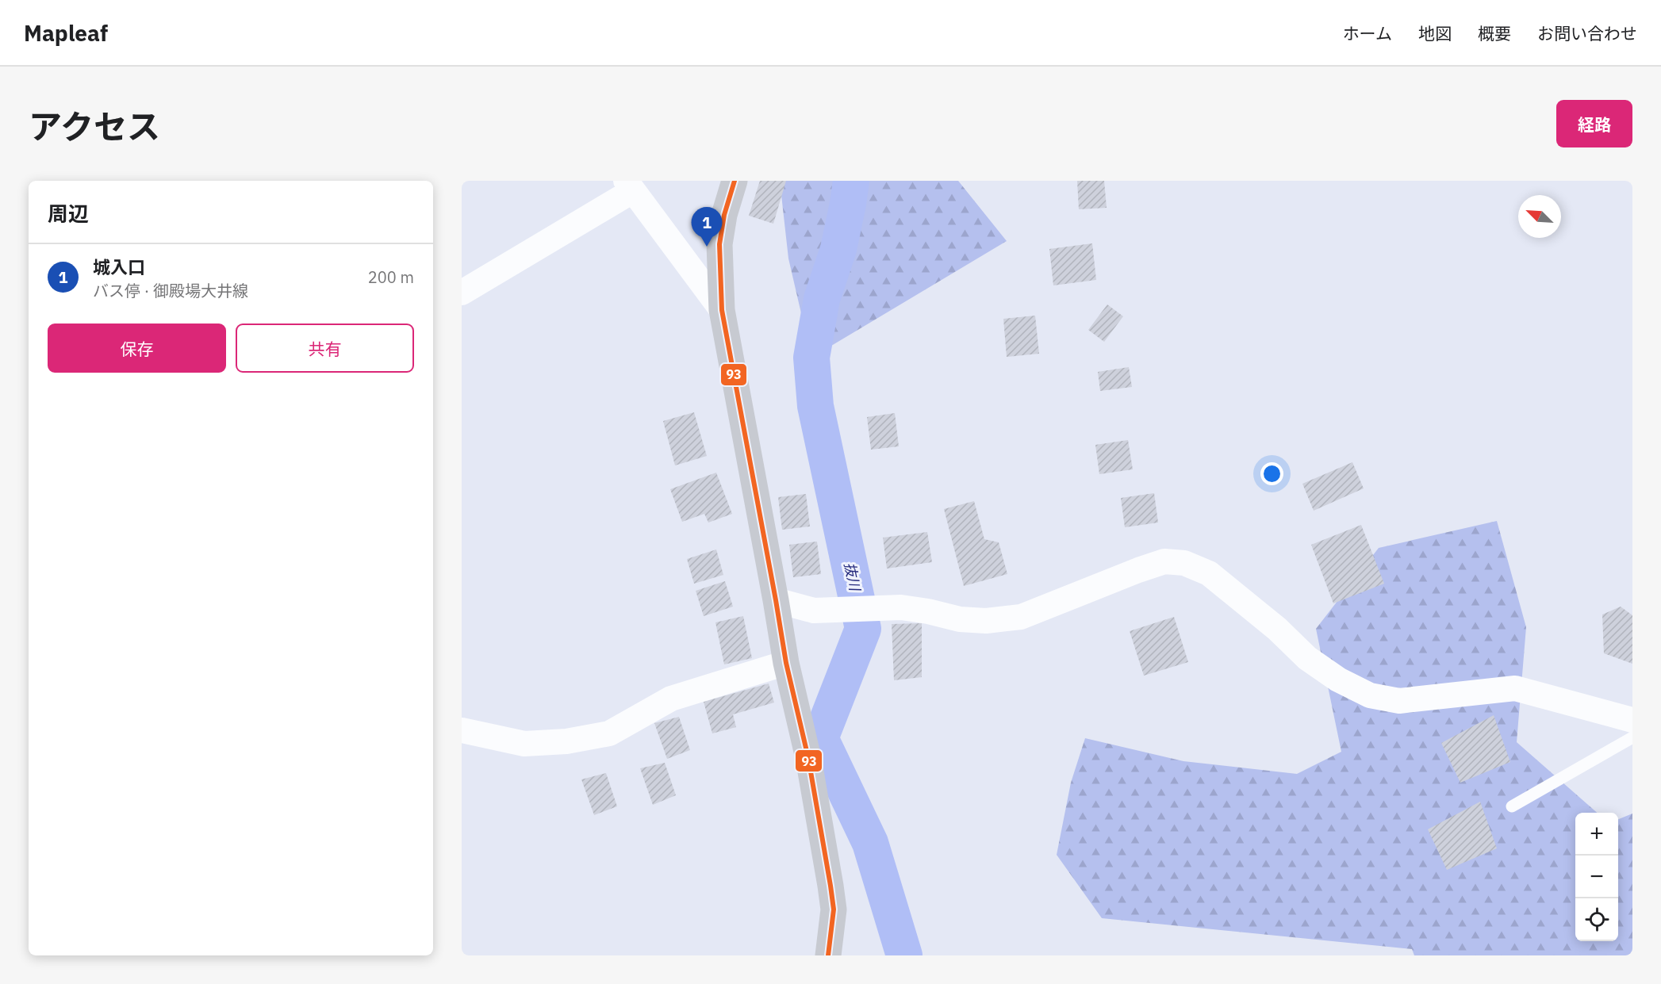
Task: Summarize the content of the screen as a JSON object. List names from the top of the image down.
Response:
{
  "water": ["抜川"],
  "lines": ["transit line 93"],
  "north": "top left",
  "page": {
    "header": "Mapleaf",
    "nav": [
      "ホーム",
      "地図",
      "概要",
      "お問い合わせ"
    ],
    "title": "アクセス",
    "buttons": [
      "経路",
      ["保存", "共有"]
    ],
    "heading": "周辺",
    "pins": "1",
    "list": [
      {
        "mark": "1",
        "name": "城入口",
        "note": "バス停 · 御殿場大井線",
        "value": "200 m"
      }
    ],
    "map_buttons": ["+", "−"]
  }
}
